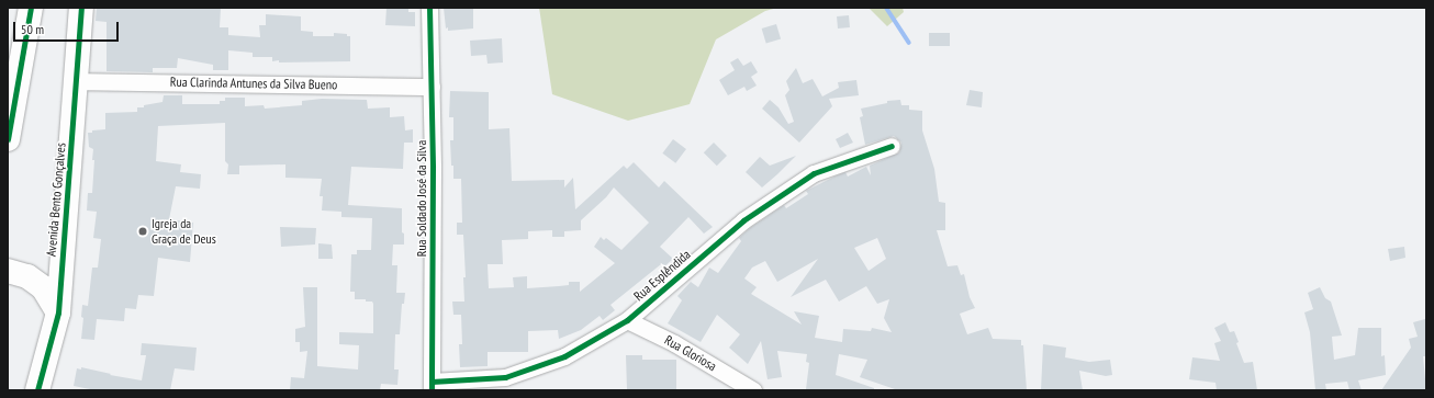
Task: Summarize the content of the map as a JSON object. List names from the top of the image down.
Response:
{
  "streets": {
    "main road": ["Avenida Bento Gonçalves"],
    "street": [
      "Rua Clarinda Antunes da Silva Bueno",
      "Rua Soldado José da Silva",
      "Rua Esplêndida",
      "Rua Gloriosa"
    ]
  },
  "crossings": [
    ["Rua Clarinda Antunes da Silva Bueno", "Rua Soldado José da Silva"],
    ["Rua Clarinda Antunes da Silva Bueno", "Avenida Bento Gonçalves"],
    ["Rua Soldado José da Silva", "Rua Esplêndida"],
    ["Rua Esplêndida", "Rua Gloriosa"]
  ],
  "places": ["Igreja da Graça de Deus"],
  "scale_bar": "50 m"
}
